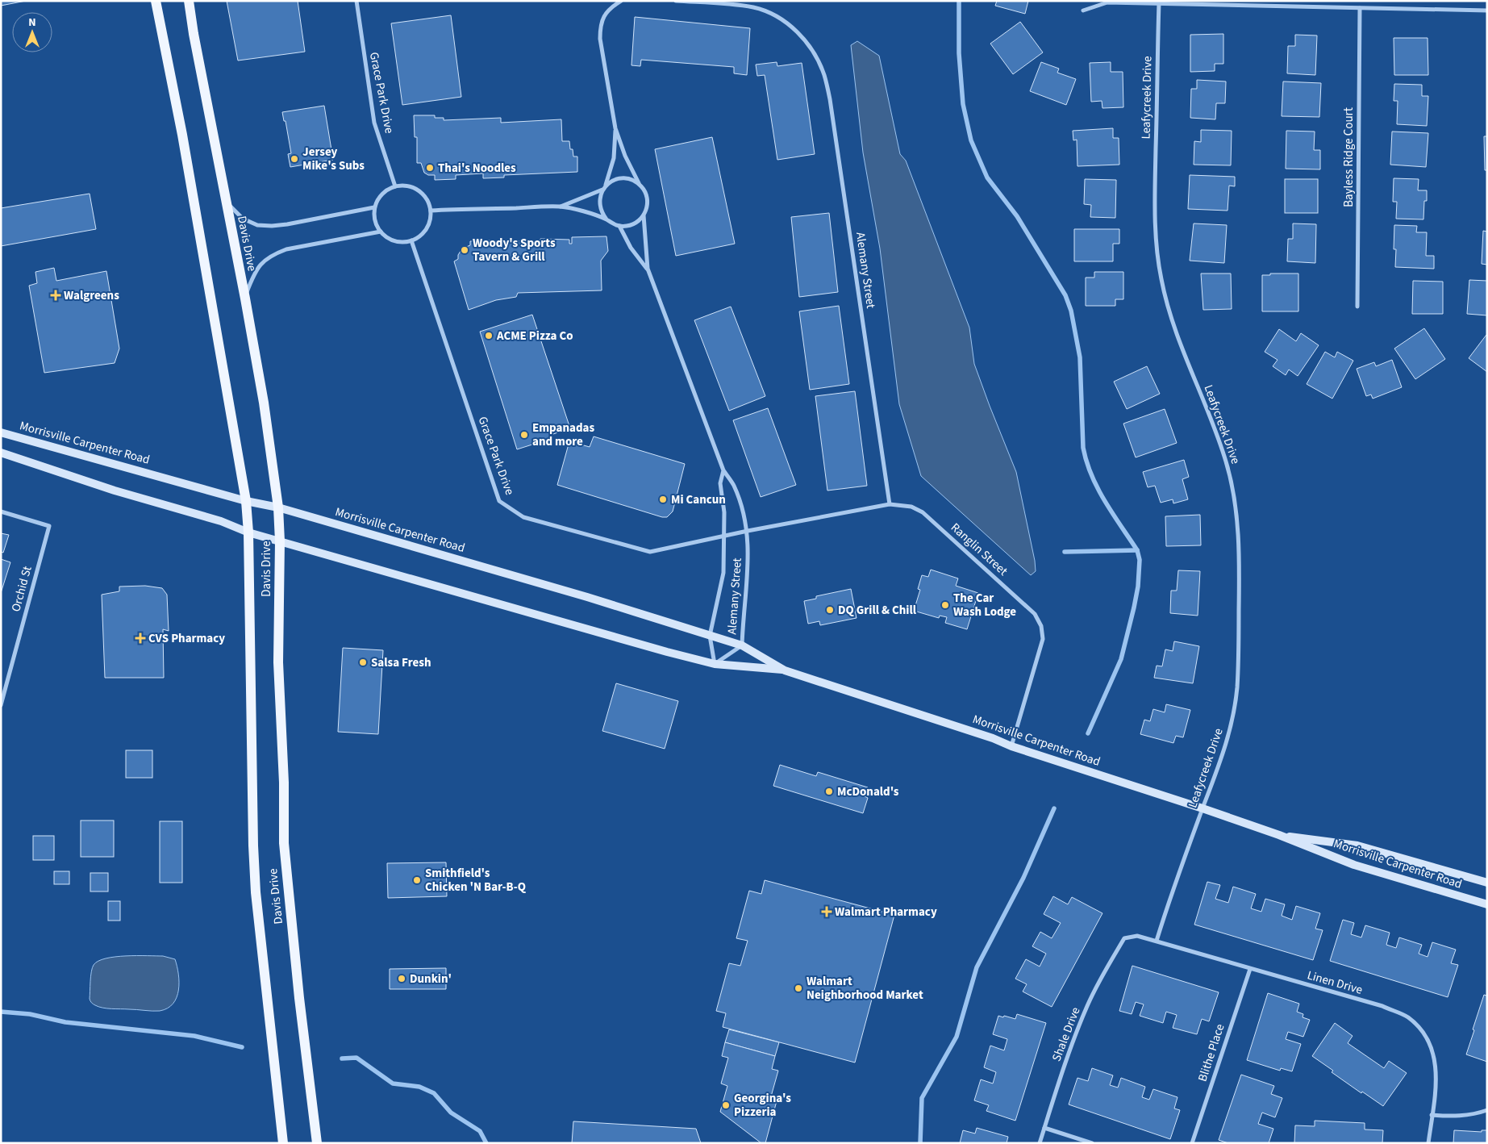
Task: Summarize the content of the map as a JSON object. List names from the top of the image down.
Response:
{
  "streets": {
    "main road": ["Davis Drive", "Morrisville Carpenter Road"],
    "street": [
      "Grace Park Drive",
      "Leafycreek Drive",
      "Bayless Ridge Court",
      "Alemany Street",
      "Ranglin Street",
      "Orchid St",
      "Linen Drive",
      "Shale Drive",
      "Blithe Place"
    ]
  },
  "crossings": [
    ["Grace Park Drive", "Alemany Street"],
    ["Leafycreek Drive", "Morrisville Carpenter Road"],
    ["Leafycreek Drive", "Linen Drive"],
    ["Davis Drive", "Morrisville Carpenter Road"],
    ["Alemany Street", "Morrisville Carpenter Road"],
    ["Alemany Street", "Ranglin Street"],
    ["Morrisville Carpenter Road", "Ranglin Street"],
    ["Linen Drive", "Shale Drive"],
    ["Linen Drive", "Blithe Place"]
  ],
  "places": {
    "other": [
      "Jersey Mike's Subs",
      "Thai's Noodles",
      "Woody's Sports Tavern & Grill",
      "ACME Pizza Co",
      "Empanadas and more",
      "Mi Cancun",
      "The Car Wash Lodge",
      "DQ Grill & Chill",
      "Salsa Fresh",
      "McDonald's",
      "Smithfield's Chicken 'N Bar-B-Q",
      "Dunkin'",
      "Walmart Neighborhood Market",
      "Georgina's Pizzeria"
    ],
    "health": ["Walgreens", "CVS Pharmacy", "Walmart Pharmacy"]
  },
  "north": "top"
}
